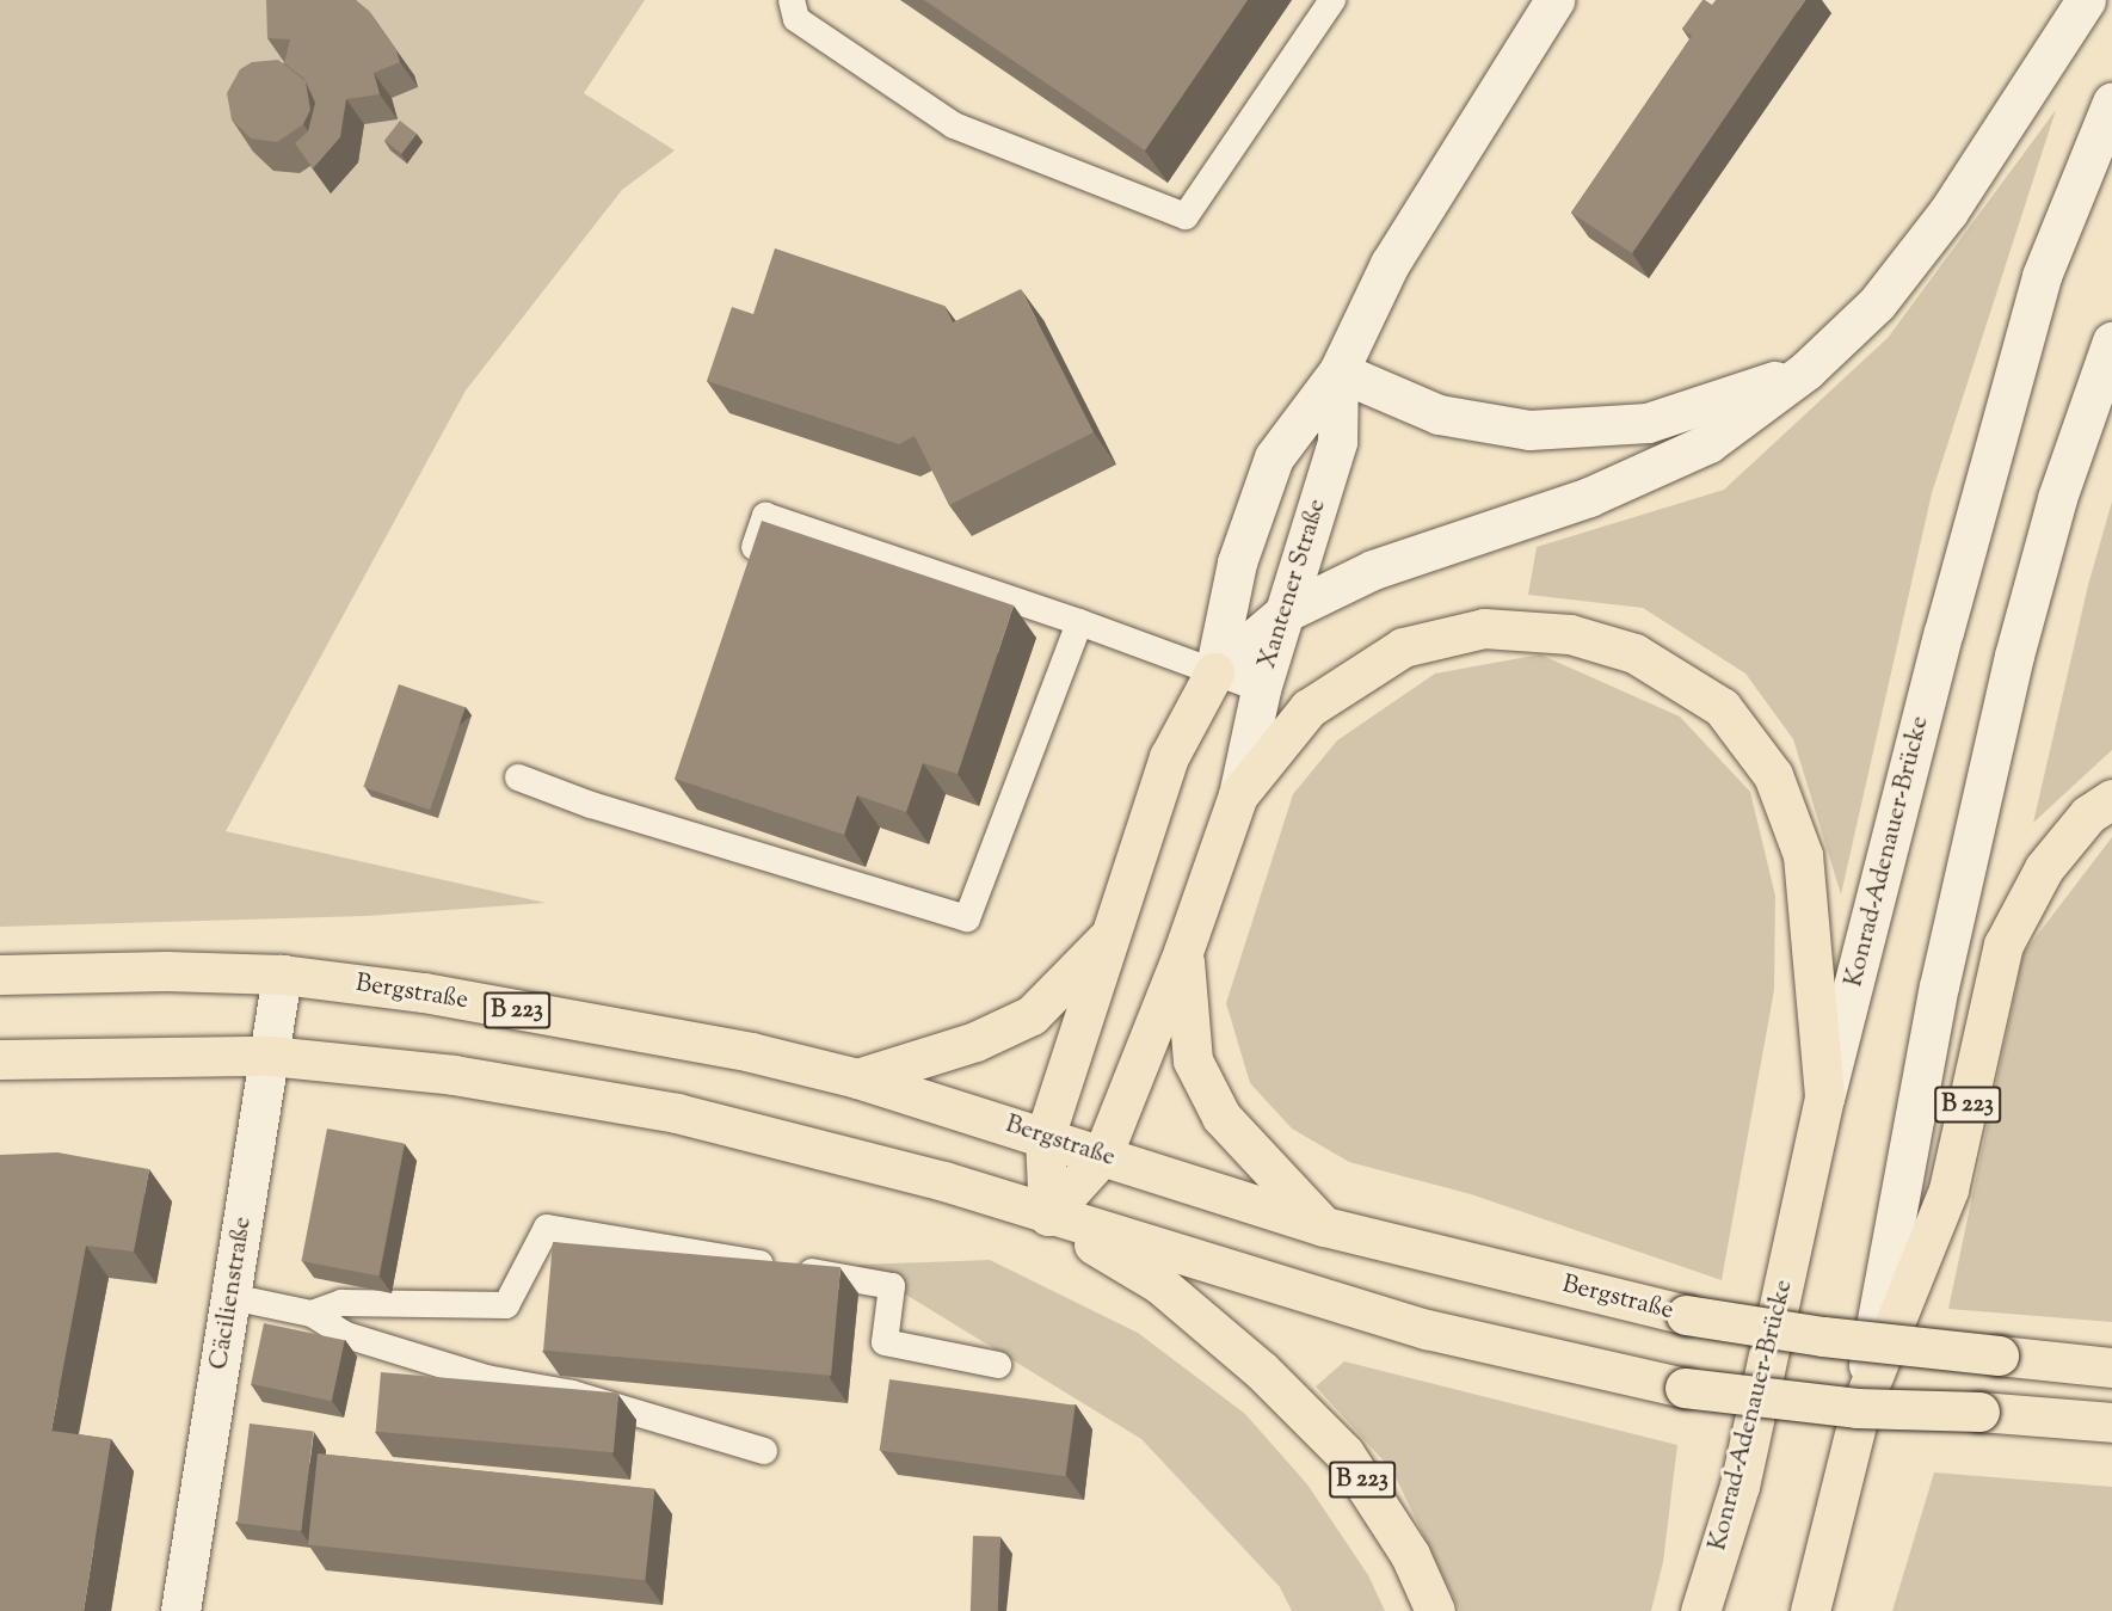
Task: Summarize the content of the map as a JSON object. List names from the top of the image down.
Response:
{
  "streets": {
    "main road": [
      "Xantener Straße",
      "Konrad-Adenauer-Brücke",
      "Bergstraße",
      "B 223",
      "Cäcilienstraße"
    ]
  },
  "crossings": [
    ["Bergstraße", "Cäcilienstraße"]
  ]
}
